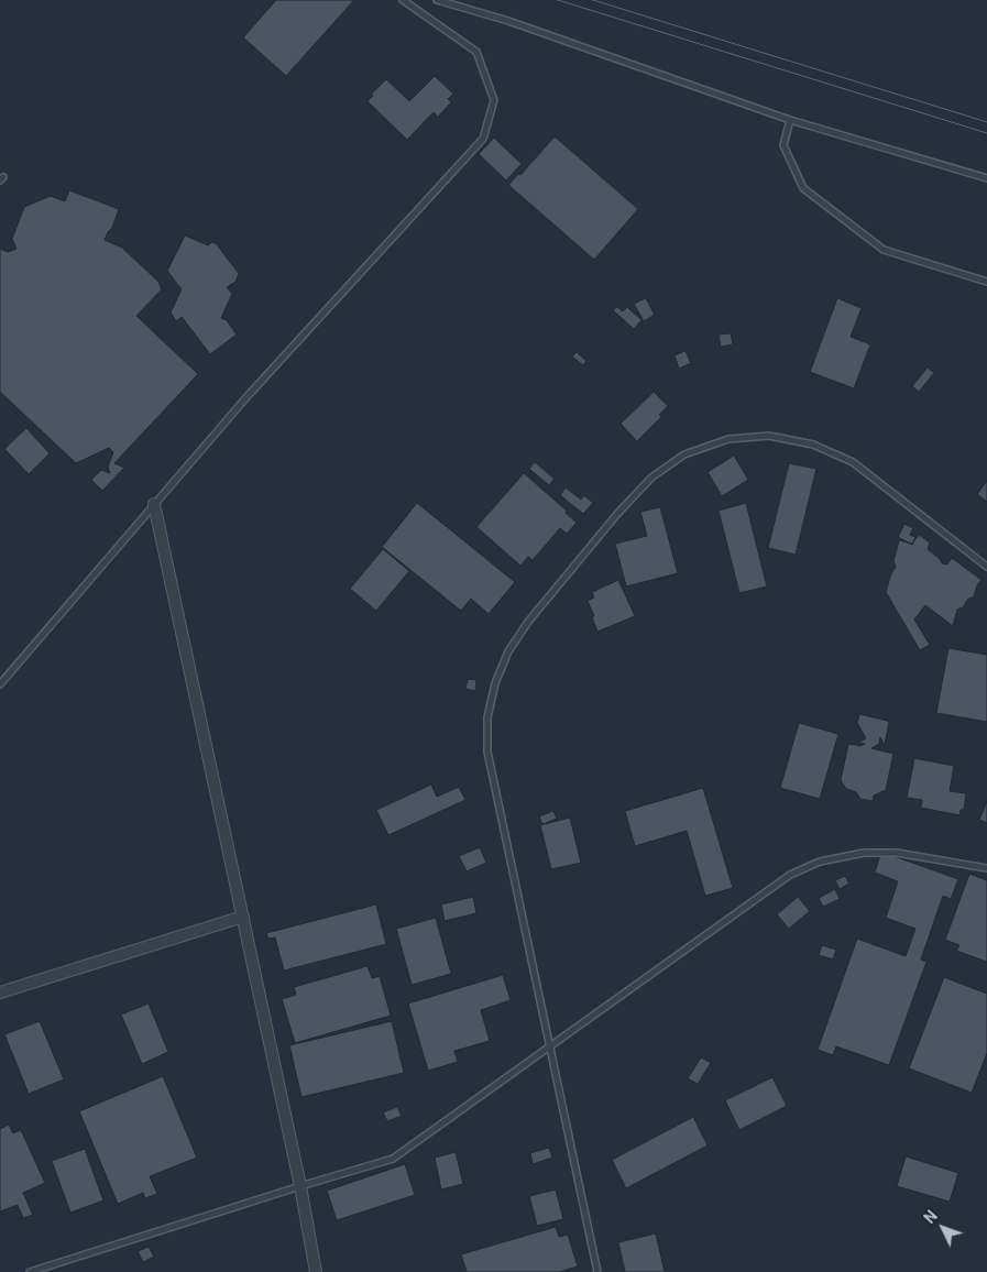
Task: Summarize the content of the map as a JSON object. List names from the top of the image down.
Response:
{
  "north": "top left"
}
